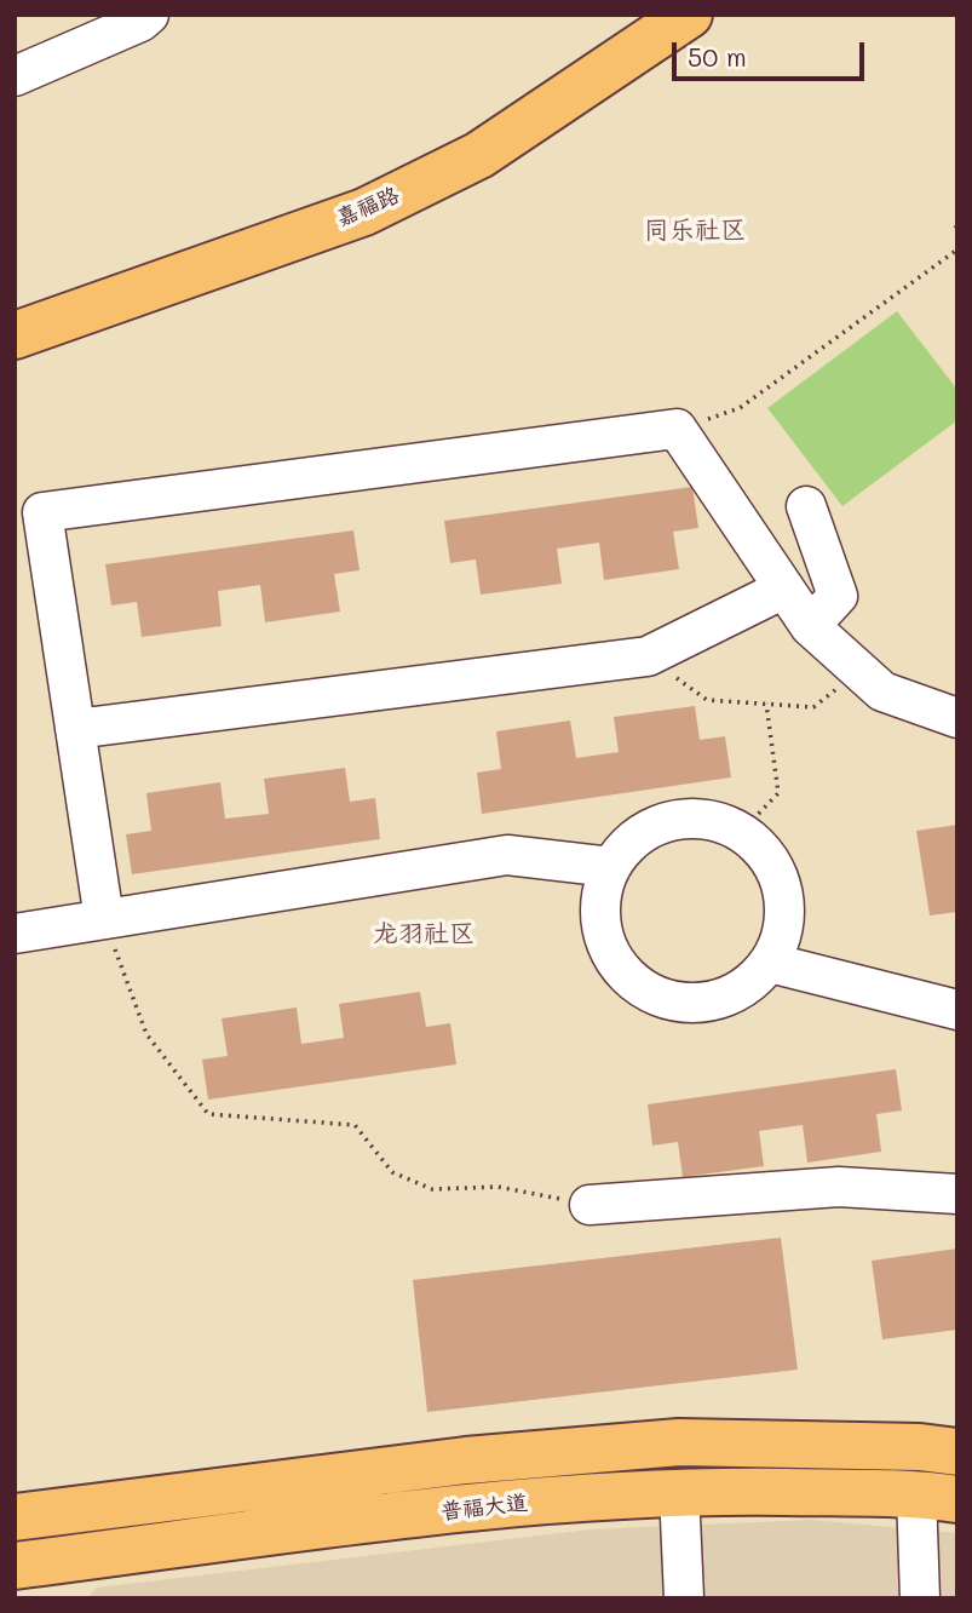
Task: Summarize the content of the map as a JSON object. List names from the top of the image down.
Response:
{
  "streets": {
    "main road": ["嘉福路", "普福大道"]
  },
  "districts": ["同乐社区", "龙羽社区"],
  "scale_bar": "50 m"
}
